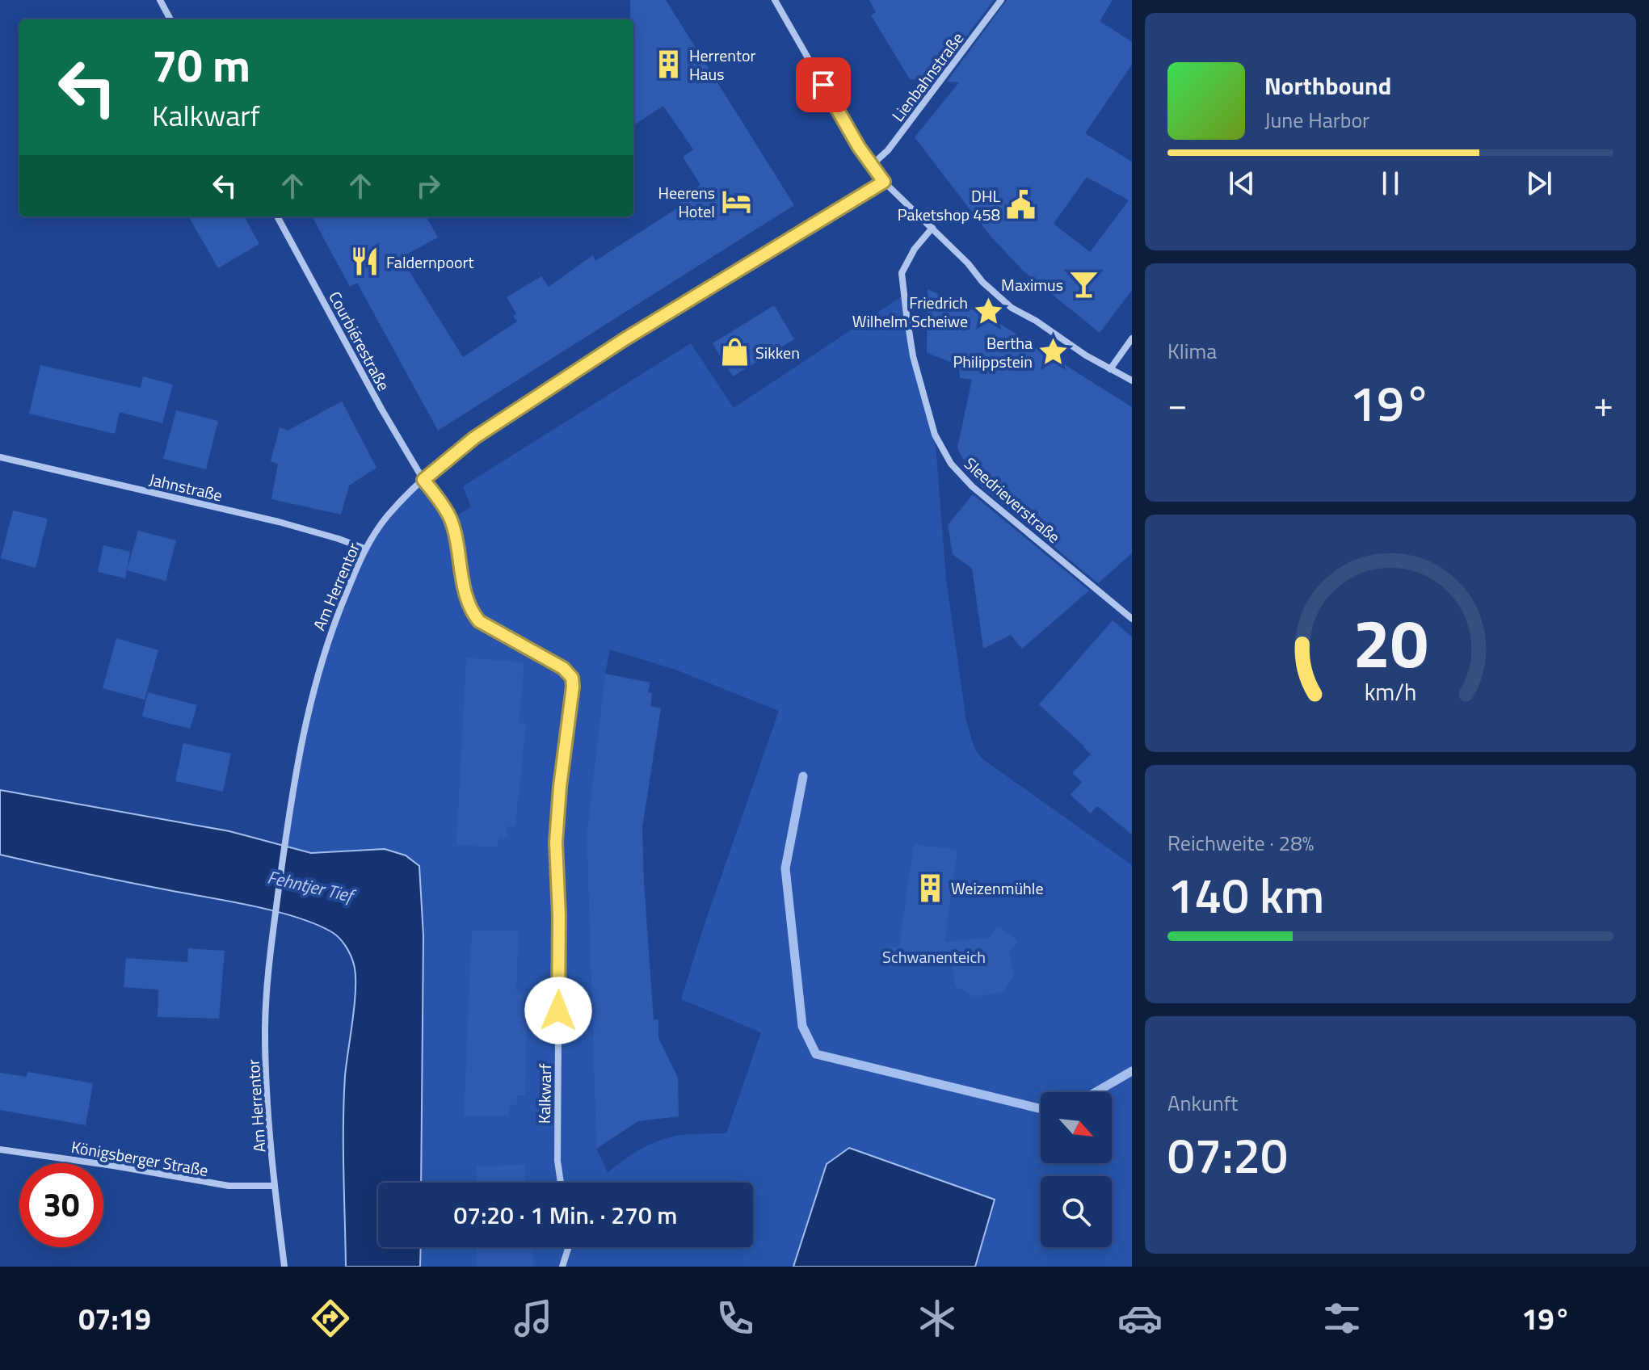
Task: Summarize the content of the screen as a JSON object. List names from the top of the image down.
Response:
{
  "streets": {
    "street": [
      "Lienbahnstraße",
      "Courbiérestraße",
      "Jahnstraße",
      "Sleedrieverstraße",
      "Am Herrentor",
      "Kalkwarf",
      "Königsberger Straße"
    ]
  },
  "crossings": [
    ["Courbiérestraße", "Am Herrentor"],
    ["Courbiérestraße", "Kalkwarf"],
    ["Jahnstraße", "Am Herrentor"],
    ["Am Herrentor", "Kalkwarf"],
    ["Am Herrentor", "Königsberger Straße"]
  ],
  "water": ["Fehntjer Tief"],
  "parks": ["Schwanenteich"],
  "places": {
    "building": ["Herrentor Haus", "Weizenmühle"],
    "hotel": ["Heerens Hotel"],
    "public building": ["DHL Paketshop 458"],
    "restaurant": ["Faldernpoort"],
    "bar": ["Maximus"],
    "place": ["Friedrich Wilhelm Scheiwe", "Bertha Philippstein"],
    "shop": ["Sikken"]
  },
  "north": "bottom right",
  "page": {
    "turn": ["70 m", "Kalkwarf"],
    "song": ["Northbound", "June Harbor"],
    "tile": [
      "Klima",
      ["Reichweite · 28%", "140 km"],
      ["Ankunft", "07:20"]
    ],
    "heat": ["−", "19°", "+"],
    "limit": "30",
    "trip": "07:20 · 1 Min. · 270 m",
    "tabs": ["07:19", "19°"],
    "gauge": ["20", "km/h"]
  }
}
